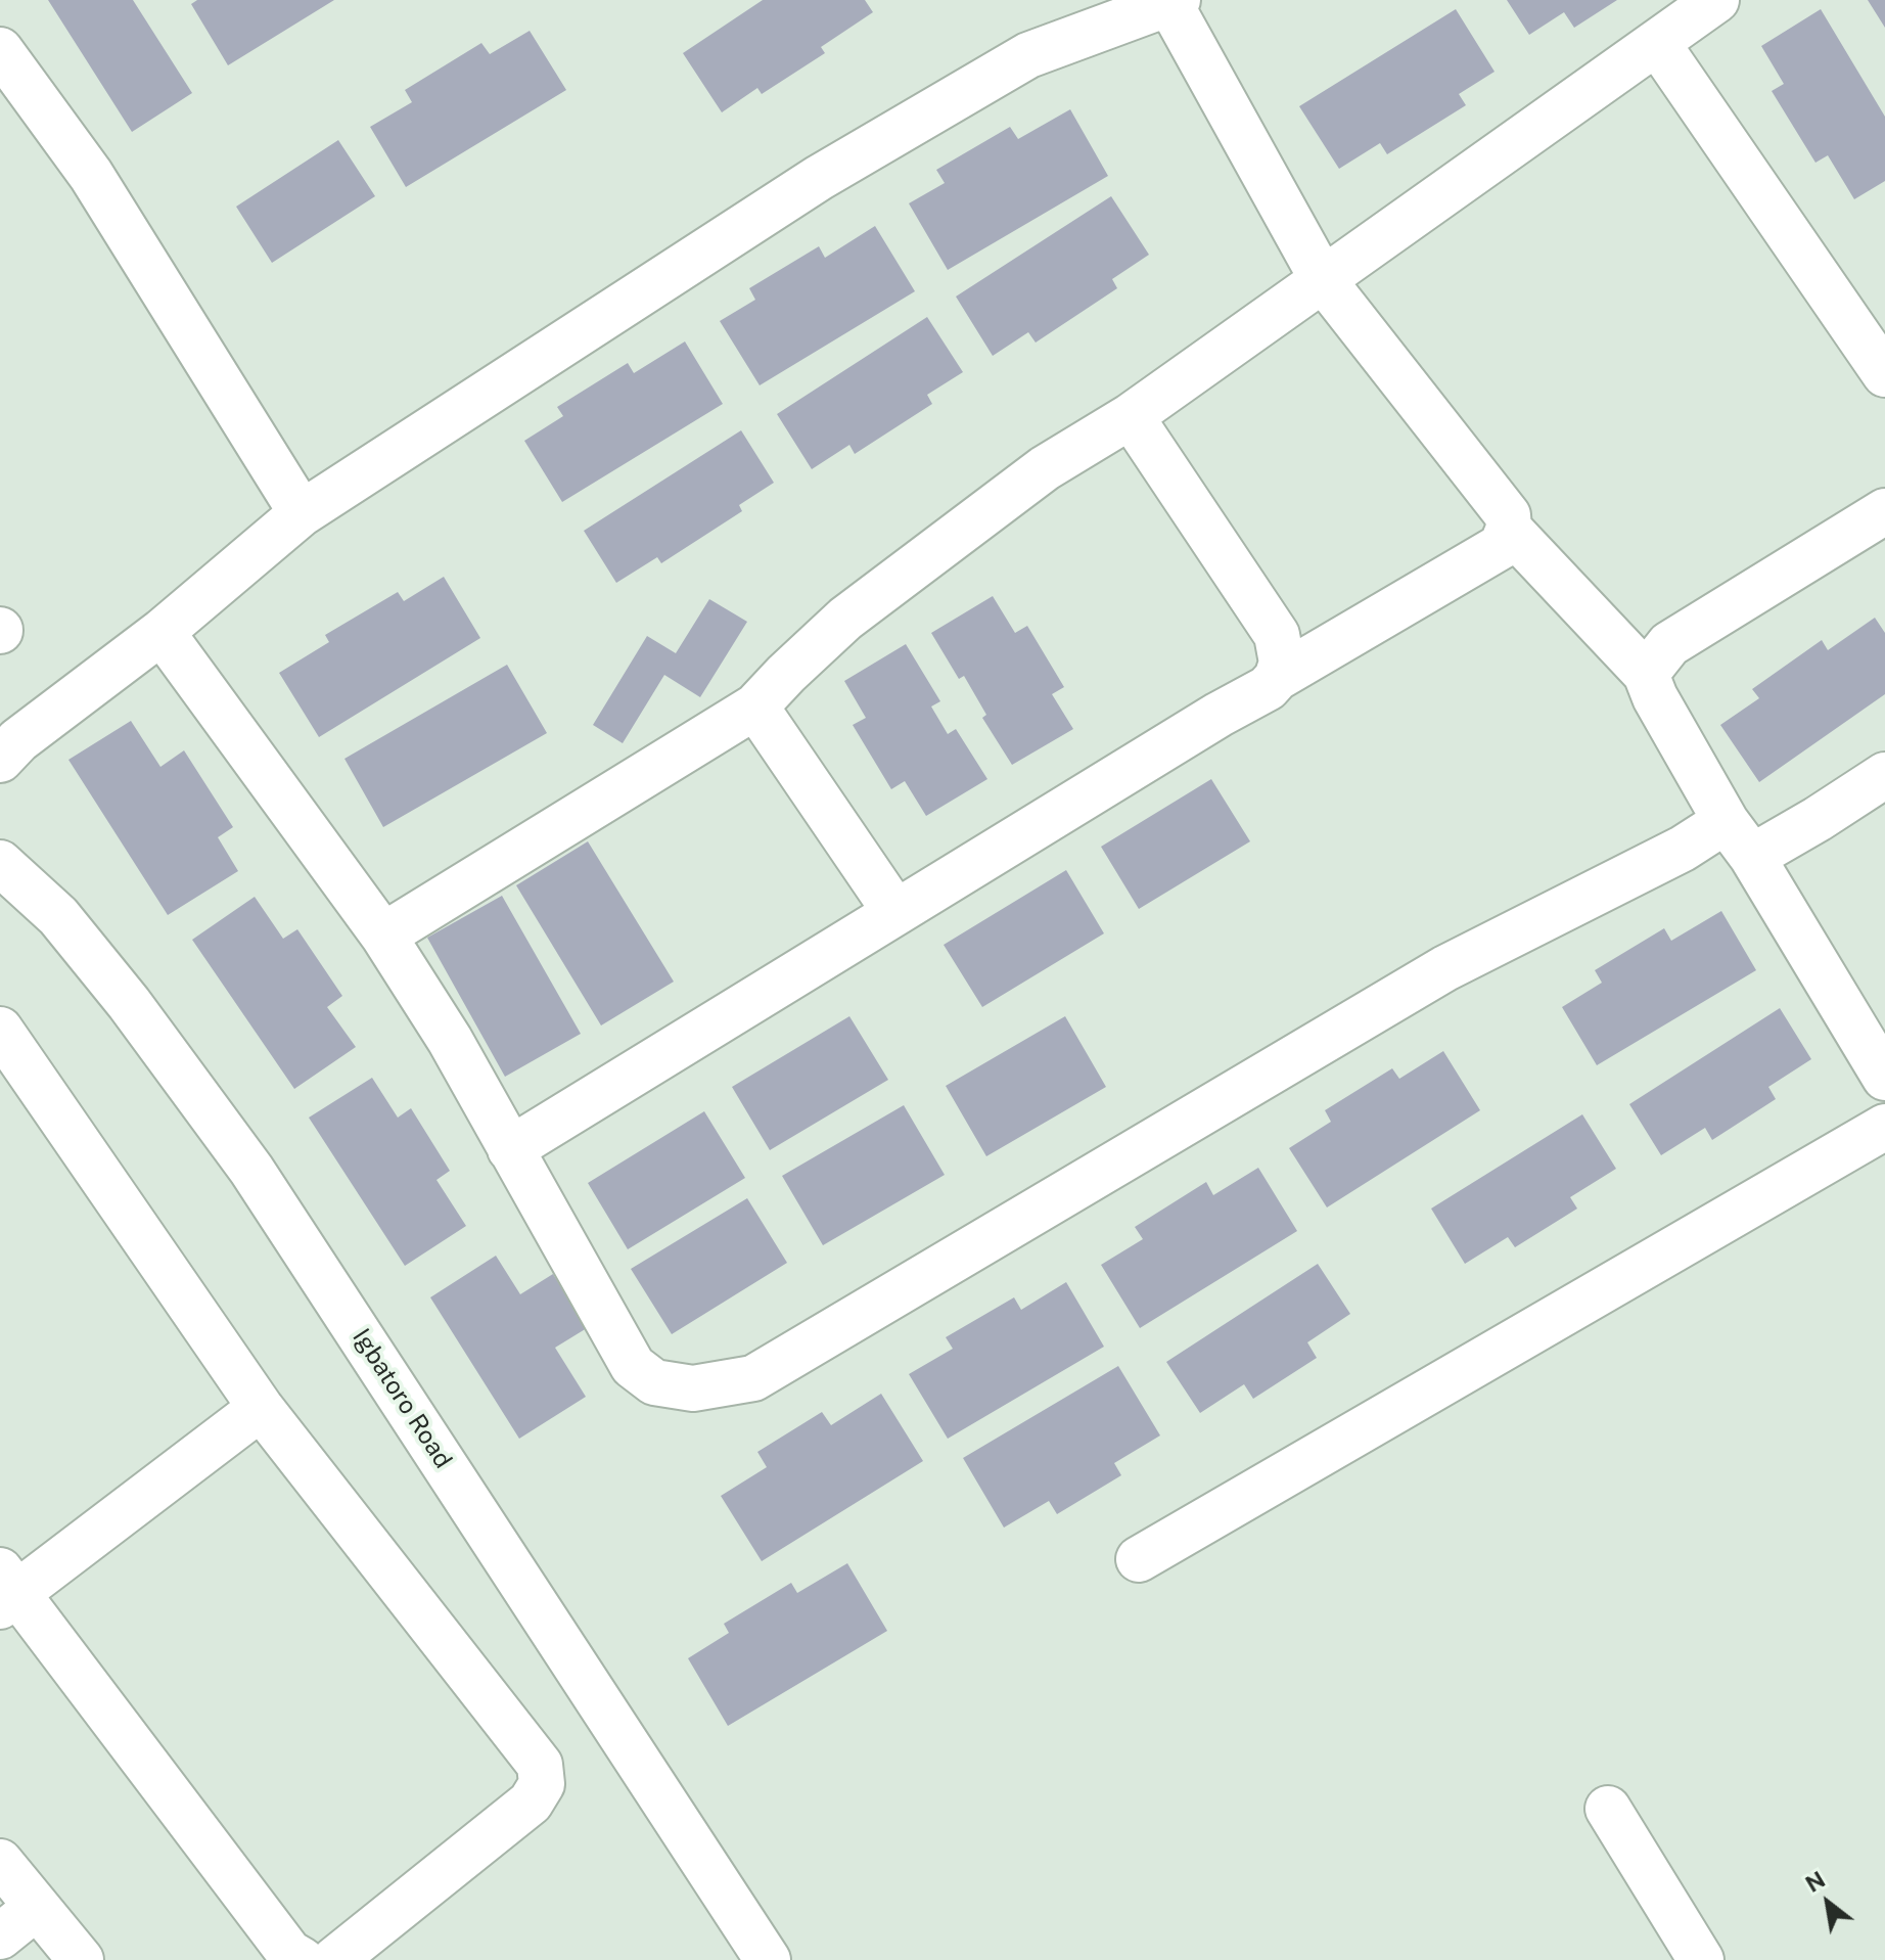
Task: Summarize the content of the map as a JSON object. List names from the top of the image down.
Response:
{
  "streets": {
    "street": ["Igbatoro Road"]
  },
  "north": "top left"
}
